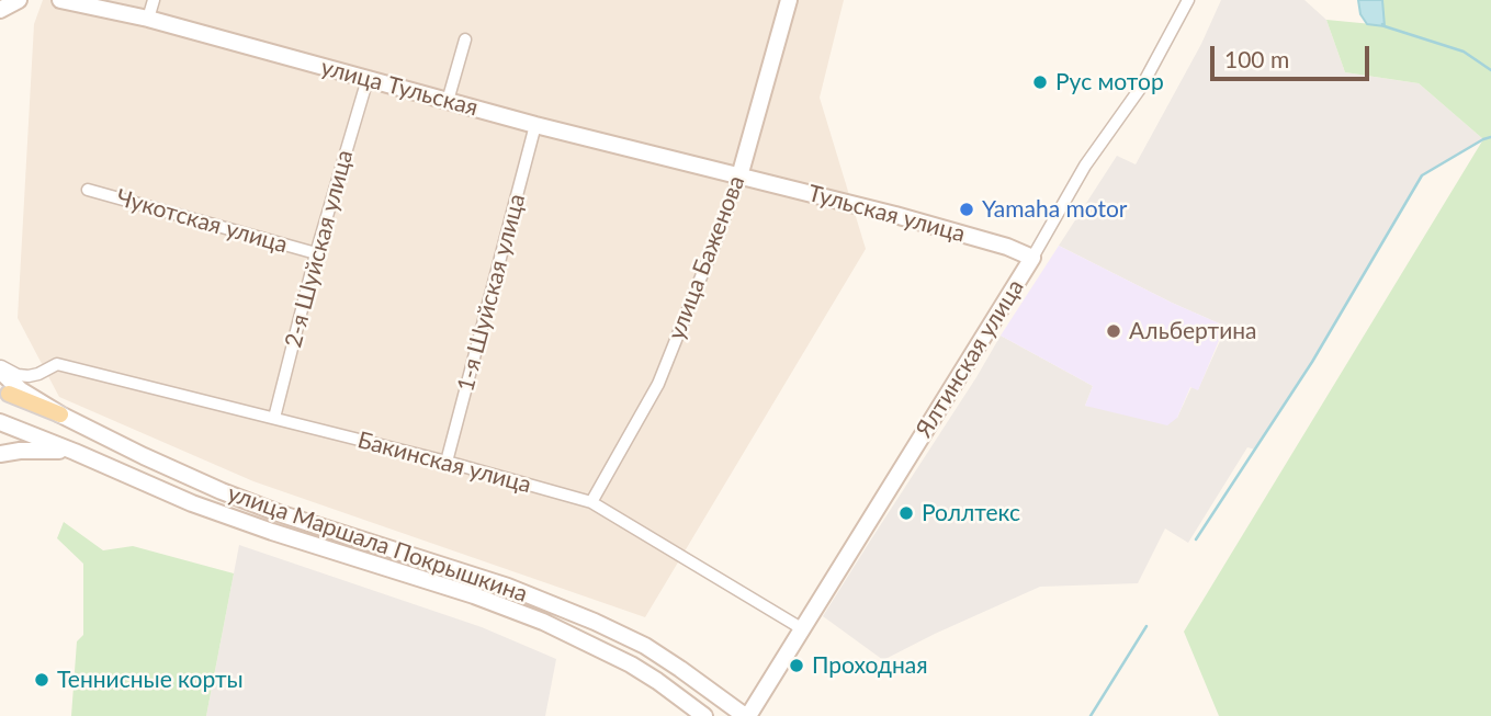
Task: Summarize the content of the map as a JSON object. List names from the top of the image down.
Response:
{
  "streets": {
    "main road": ["улица Маршала Покрышкина"],
    "street": [
      "улица Тульская",
      "Тульская улица",
      "Чукотская улица",
      "2-я Шуйская улица",
      "улица Баженова",
      "1-я Шуйская улица",
      "Ялтинская улица",
      "Бакинская улица"
    ]
  },
  "crossings": [
    ["улица Тульская", "Тульская улица"],
    ["улица Тульская", "2-я Шуйская улица"],
    ["улица Тульская", "улица Баженова"],
    ["улица Тульская", "1-я Шуйская улица"],
    ["Тульская улица", "улица Баженова"],
    ["Тульская улица", "Ялтинская улица"],
    ["Чукотская улица", "2-я Шуйская улица"],
    ["2-я Шуйская улица", "Бакинская улица"],
    ["улица Баженова", "Бакинская улица"],
    ["1-я Шуйская улица", "Бакинская улица"],
    ["Ялтинская улица", "Бакинская улица"],
    ["Ялтинская улица", "улица Маршала Покрышкина"]
  ],
  "places": [
    "Рус мотор",
    "Yamaha motor",
    "Альбертина",
    "Роллтекс",
    "Проходная",
    "Теннисные корты"
  ],
  "scale_bar": "100 m"
}
